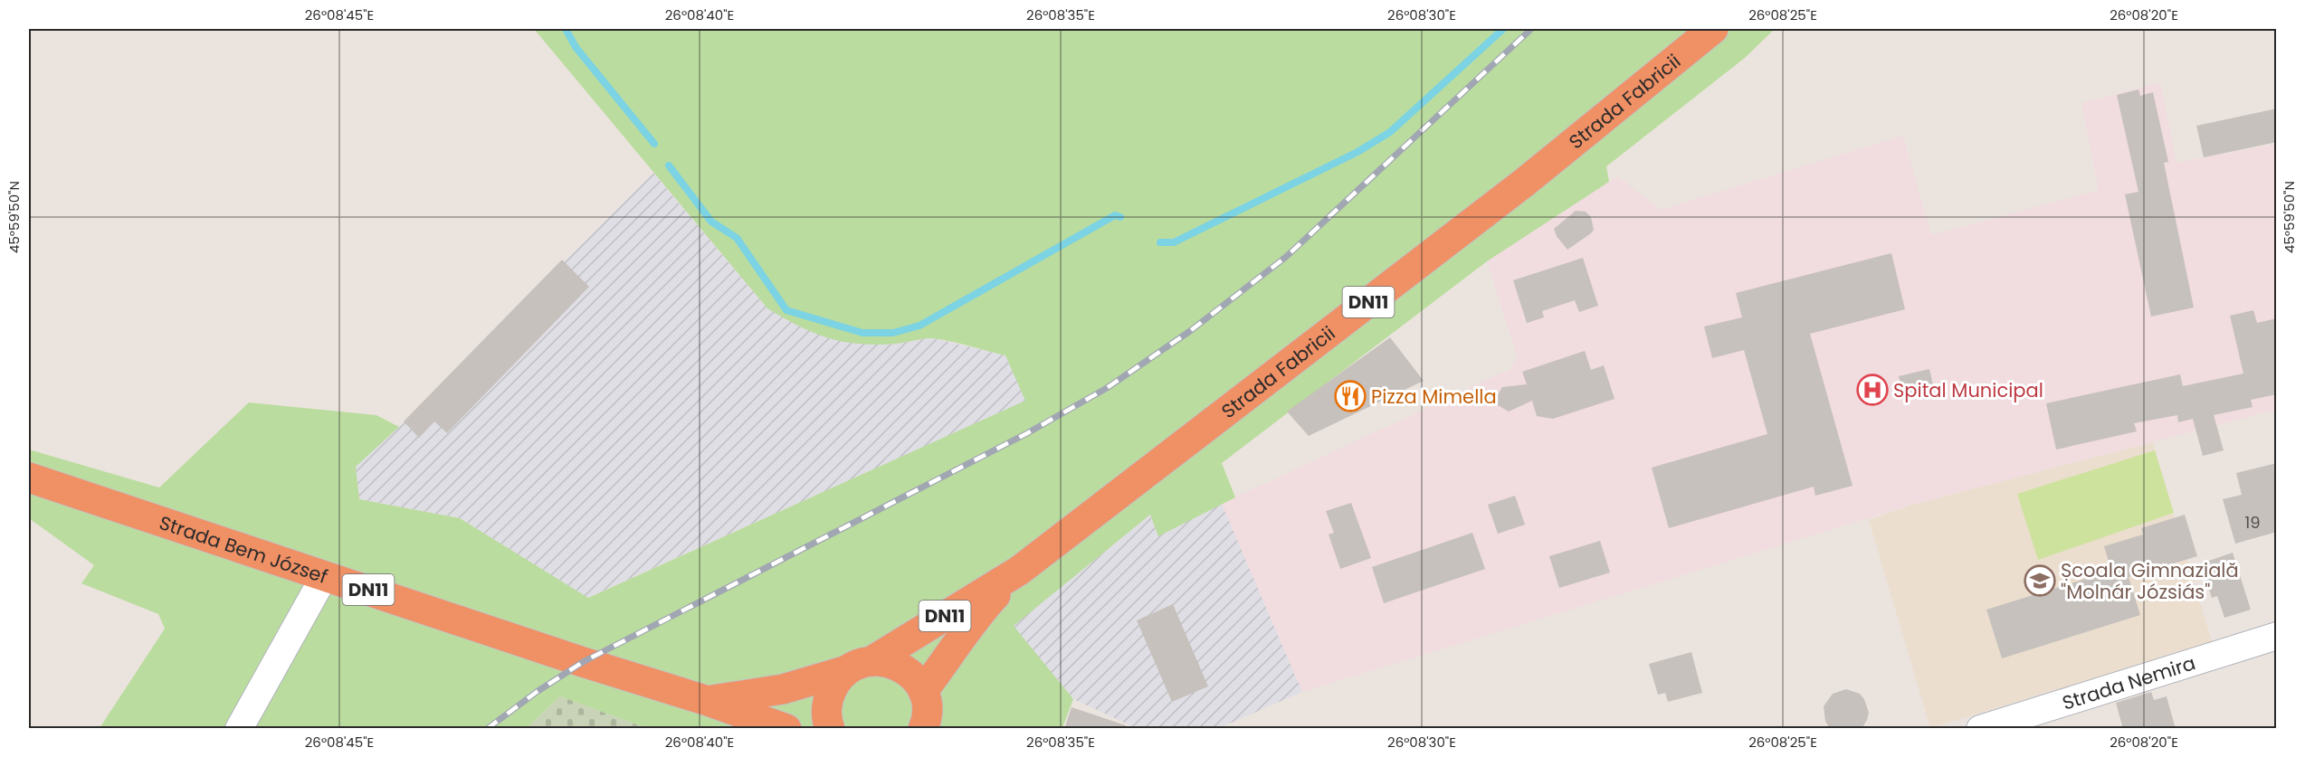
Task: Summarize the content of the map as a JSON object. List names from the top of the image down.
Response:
{
  "streets": {
    "highway": ["Strada Fabricii", "DN11", "Strada Bem József"],
    "street": ["Strada Nemira"]
  },
  "crossings": [
    ["Strada Fabricii", "DN11"],
    ["Strada Fabricii", "Strada Bem József"],
    ["DN11", "Strada Bem József"]
  ],
  "places": {
    "hospital": ["Spital Municipal"],
    "restaurant": ["Pizza Mimella"],
    "school or university": ["Școala Gimnazială \"Molnár Józsiás\""]
  },
  "house_numbers": ["19"],
  "coordinates": [
    "26°08'45\"E",
    "26°08'40\"E",
    "26°08'35\"E",
    "26°08'30\"E",
    "26°08'25\"E",
    "26°08'20\"E",
    "45°59'50\"N"
  ]
}
